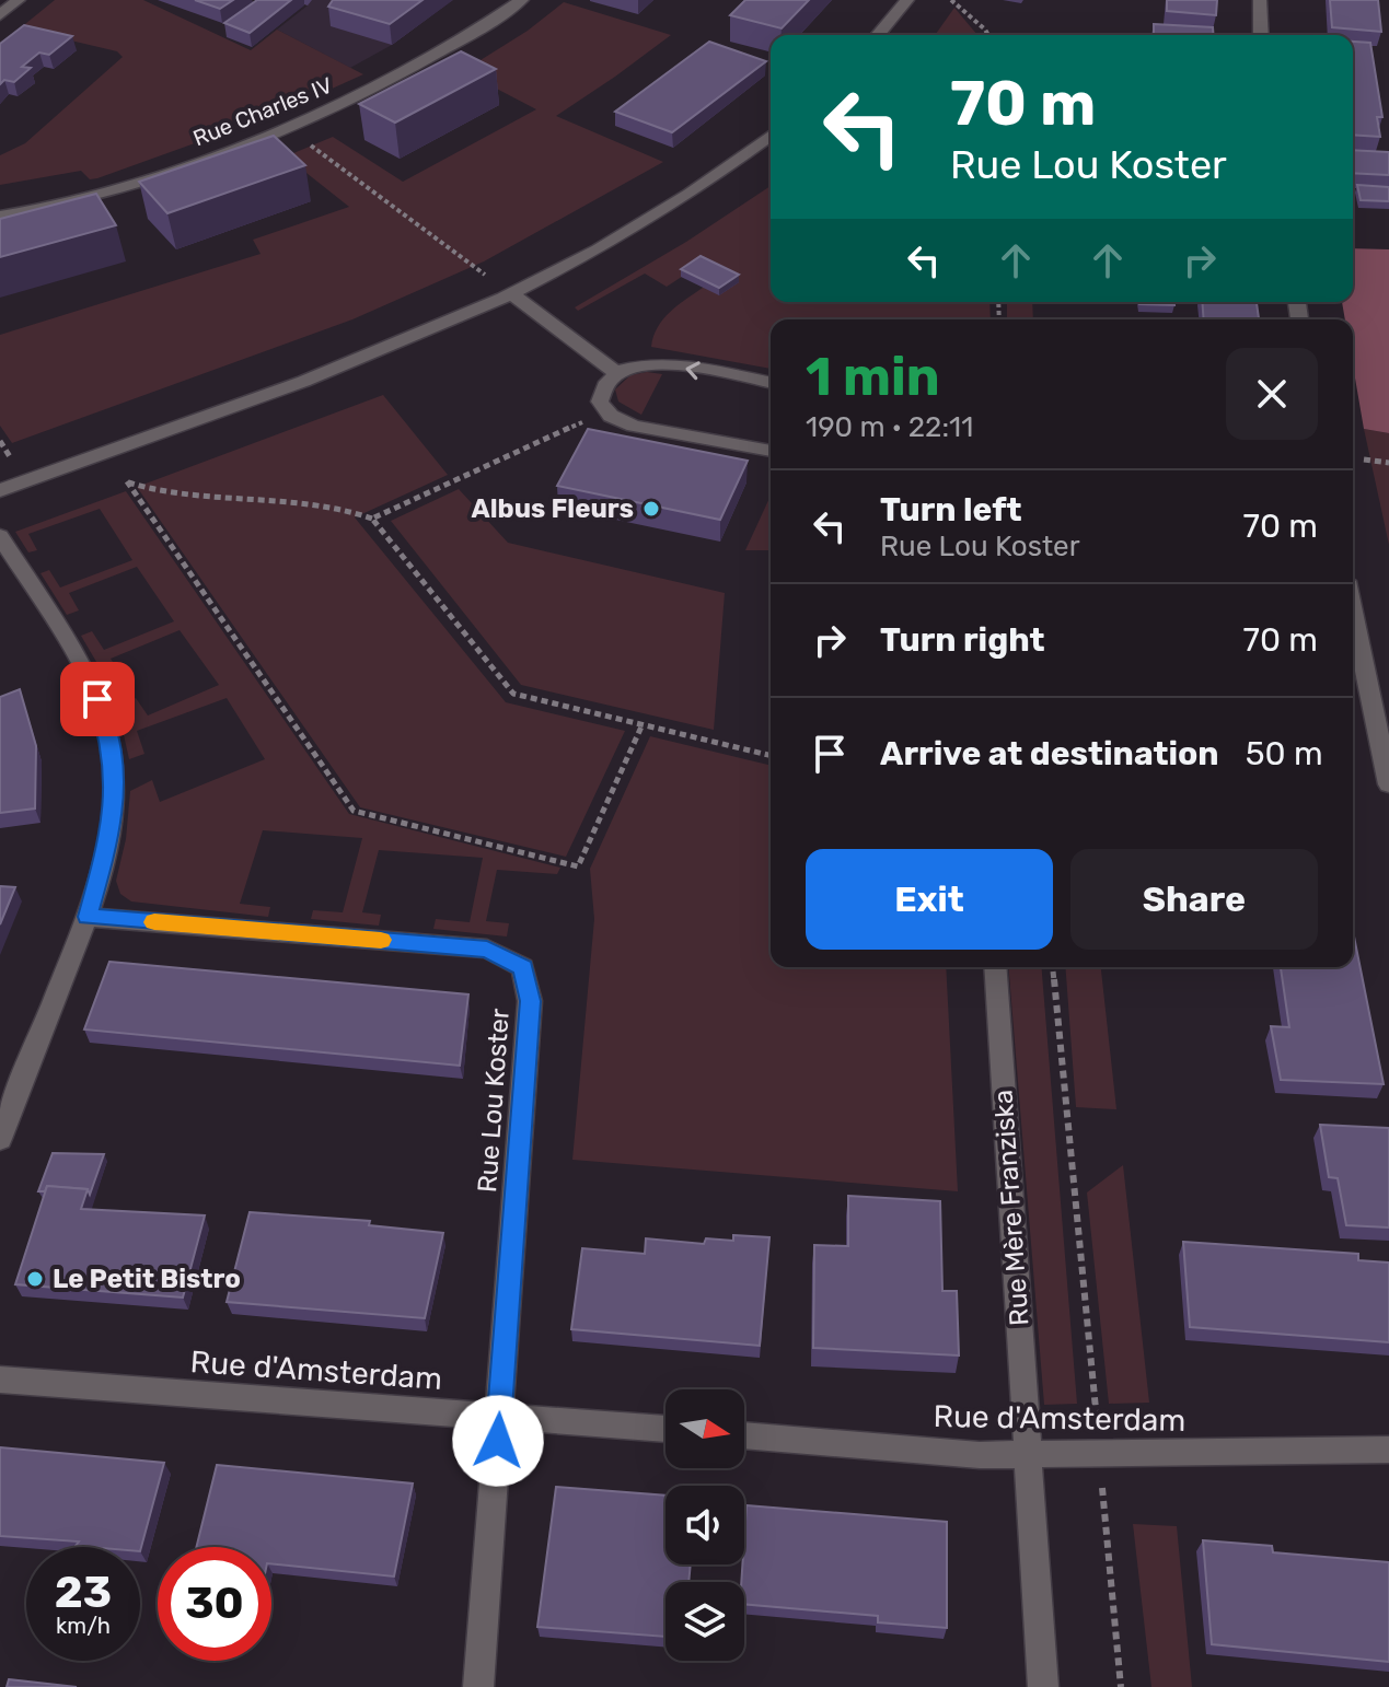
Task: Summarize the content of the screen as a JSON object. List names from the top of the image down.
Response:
{
  "streets": {
    "street": [
      "Rue Charles IV",
      "Rue Lou Koster",
      "Rue Mère Franziska",
      "Rue d'Amsterdam"
    ]
  },
  "crossings": [
    ["Rue Lou Koster", "Rue d'Amsterdam"],
    ["Rue Mère Franziska", "Rue d'Amsterdam"]
  ],
  "places": ["Albus Fleurs", "Le Petit Bistro"],
  "north": "right",
  "page": {
    "turn": ["70 m", "Rue Lou Koster"],
    "heading": ["1 min", "190 m · 22:11"],
    "list": [
      {
        "name": "Turn left",
        "note": "Rue Lou Koster",
        "value": "70 m"
      },
      {
        "name": "Turn right",
        "value": "70 m"
      },
      {
        "name": "Arrive at destination",
        "value": "50 m"
      }
    ],
    "buttons": ["Exit", "Share"],
    "speed": "23 km/h",
    "limit": "30"
  }
}
